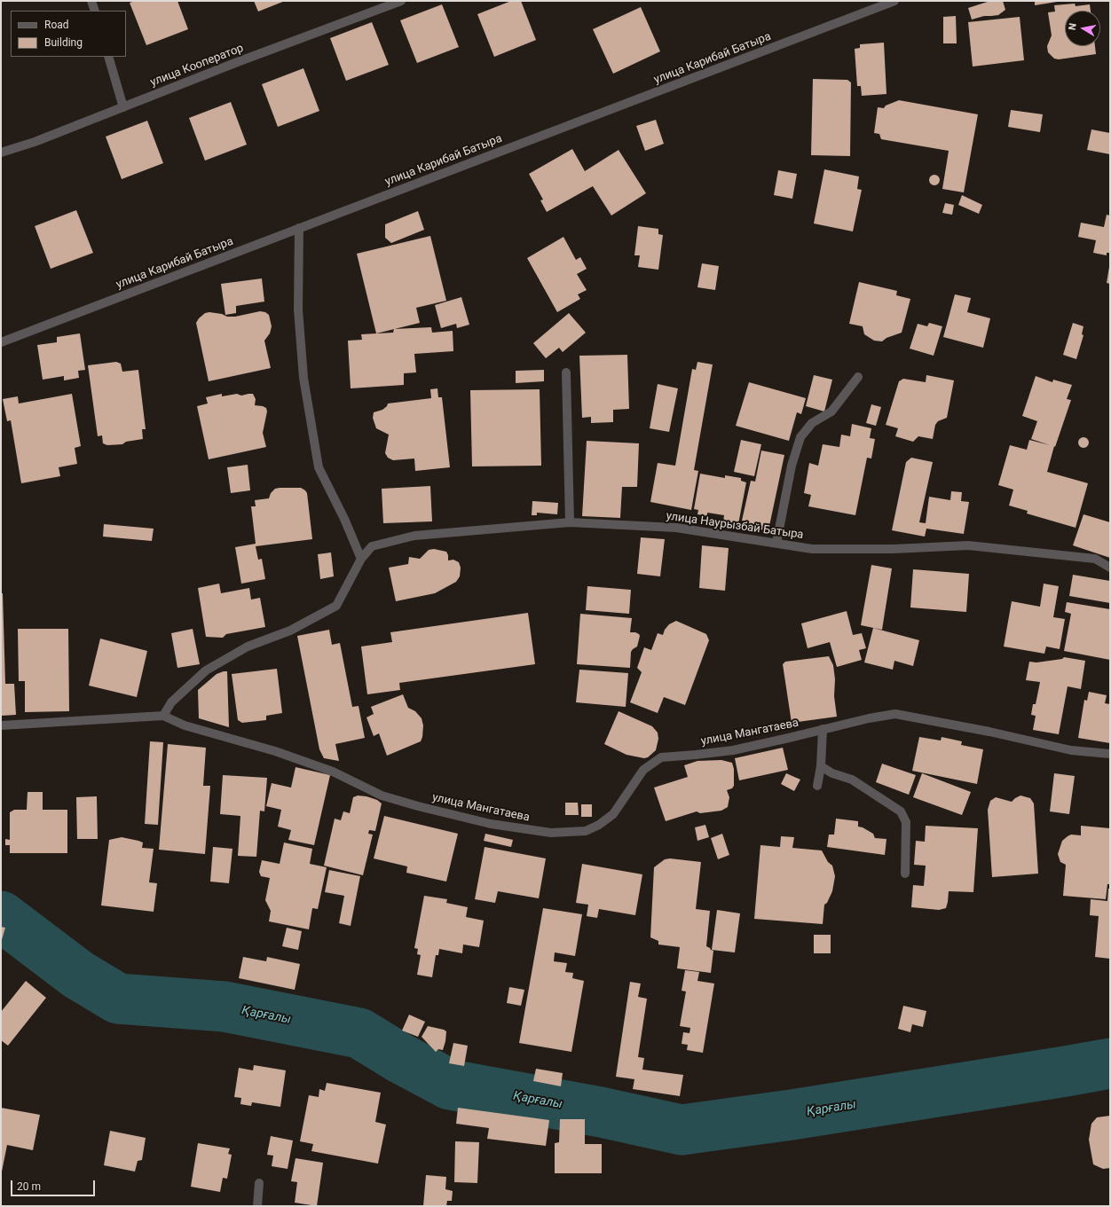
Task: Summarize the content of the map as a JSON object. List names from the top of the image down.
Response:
{
  "streets": {
    "street": [
      "улица Карибай Батыра",
      "улица Кооператор",
      "улица Наурызбай Батыра",
      "улица Мангатаева"
    ]
  },
  "crossings": [
    ["улица Наурызбай Батыра", "улица Мангатаева"]
  ],
  "water": ["Қарғалы"],
  "legend": ["Road", "Building"],
  "scale_bar": "20 m",
  "north": "left"
}
